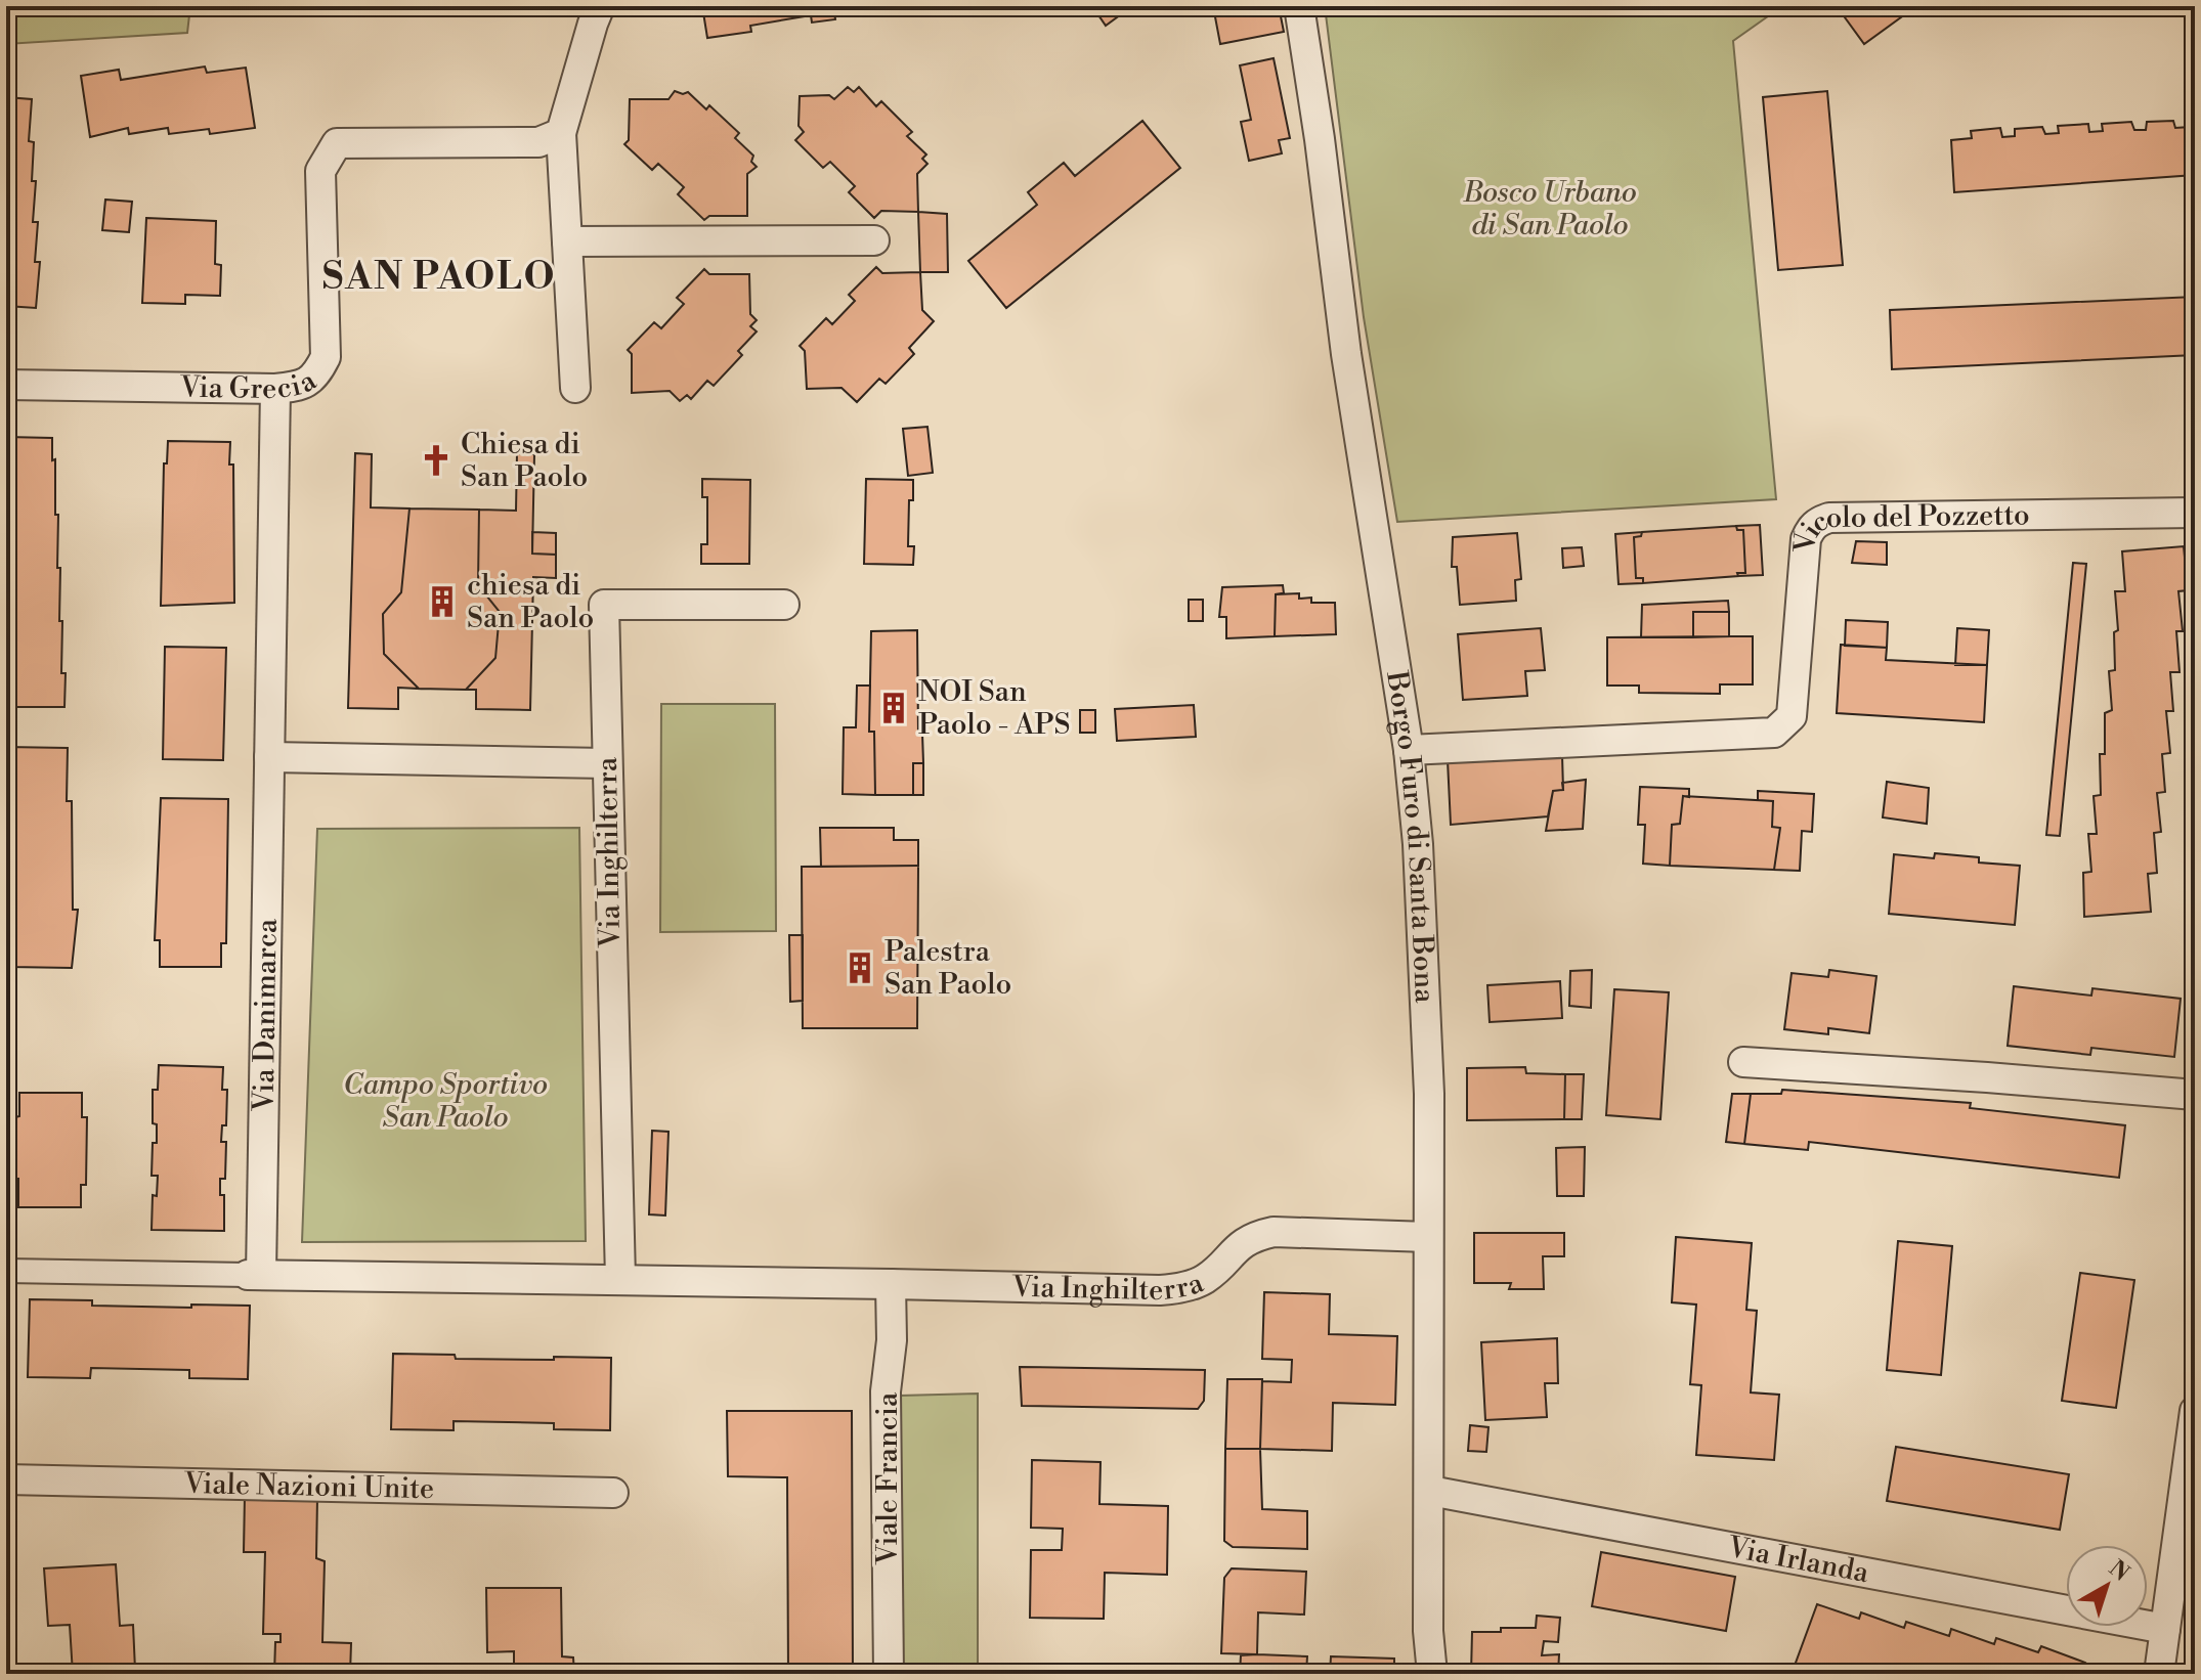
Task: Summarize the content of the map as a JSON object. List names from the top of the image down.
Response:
{
  "streets": {
    "street": [
      "Via Grecia",
      "Vicolo del Pozzetto",
      "Borgo Furo di Santa Bona",
      "Via Inghilterra",
      "Via Danimarca",
      "Viale Francia",
      "Viale Nazioni Unite",
      "Via Irlanda"
    ]
  },
  "crossings": [
    ["Via Grecia", "Via Danimarca"],
    ["Vicolo del Pozzetto", "Borgo Furo di Santa Bona"],
    ["Borgo Furo di Santa Bona", "Via Inghilterra"],
    ["Borgo Furo di Santa Bona", "Via Irlanda"],
    ["Via Inghilterra", "Via Danimarca"],
    ["Via Inghilterra", "Viale Francia"]
  ],
  "districts": ["SAN PAOLO"],
  "parks": ["Bosco Urbano di San Paolo", "Campo Sportivo San Paolo"],
  "places": {
    "church": ["Chiesa di San Paolo"],
    "building": ["chiesa di San Paolo", "NOI San Paolo - APS", "Palestra San Paolo"]
  },
  "north": "top right"
}
